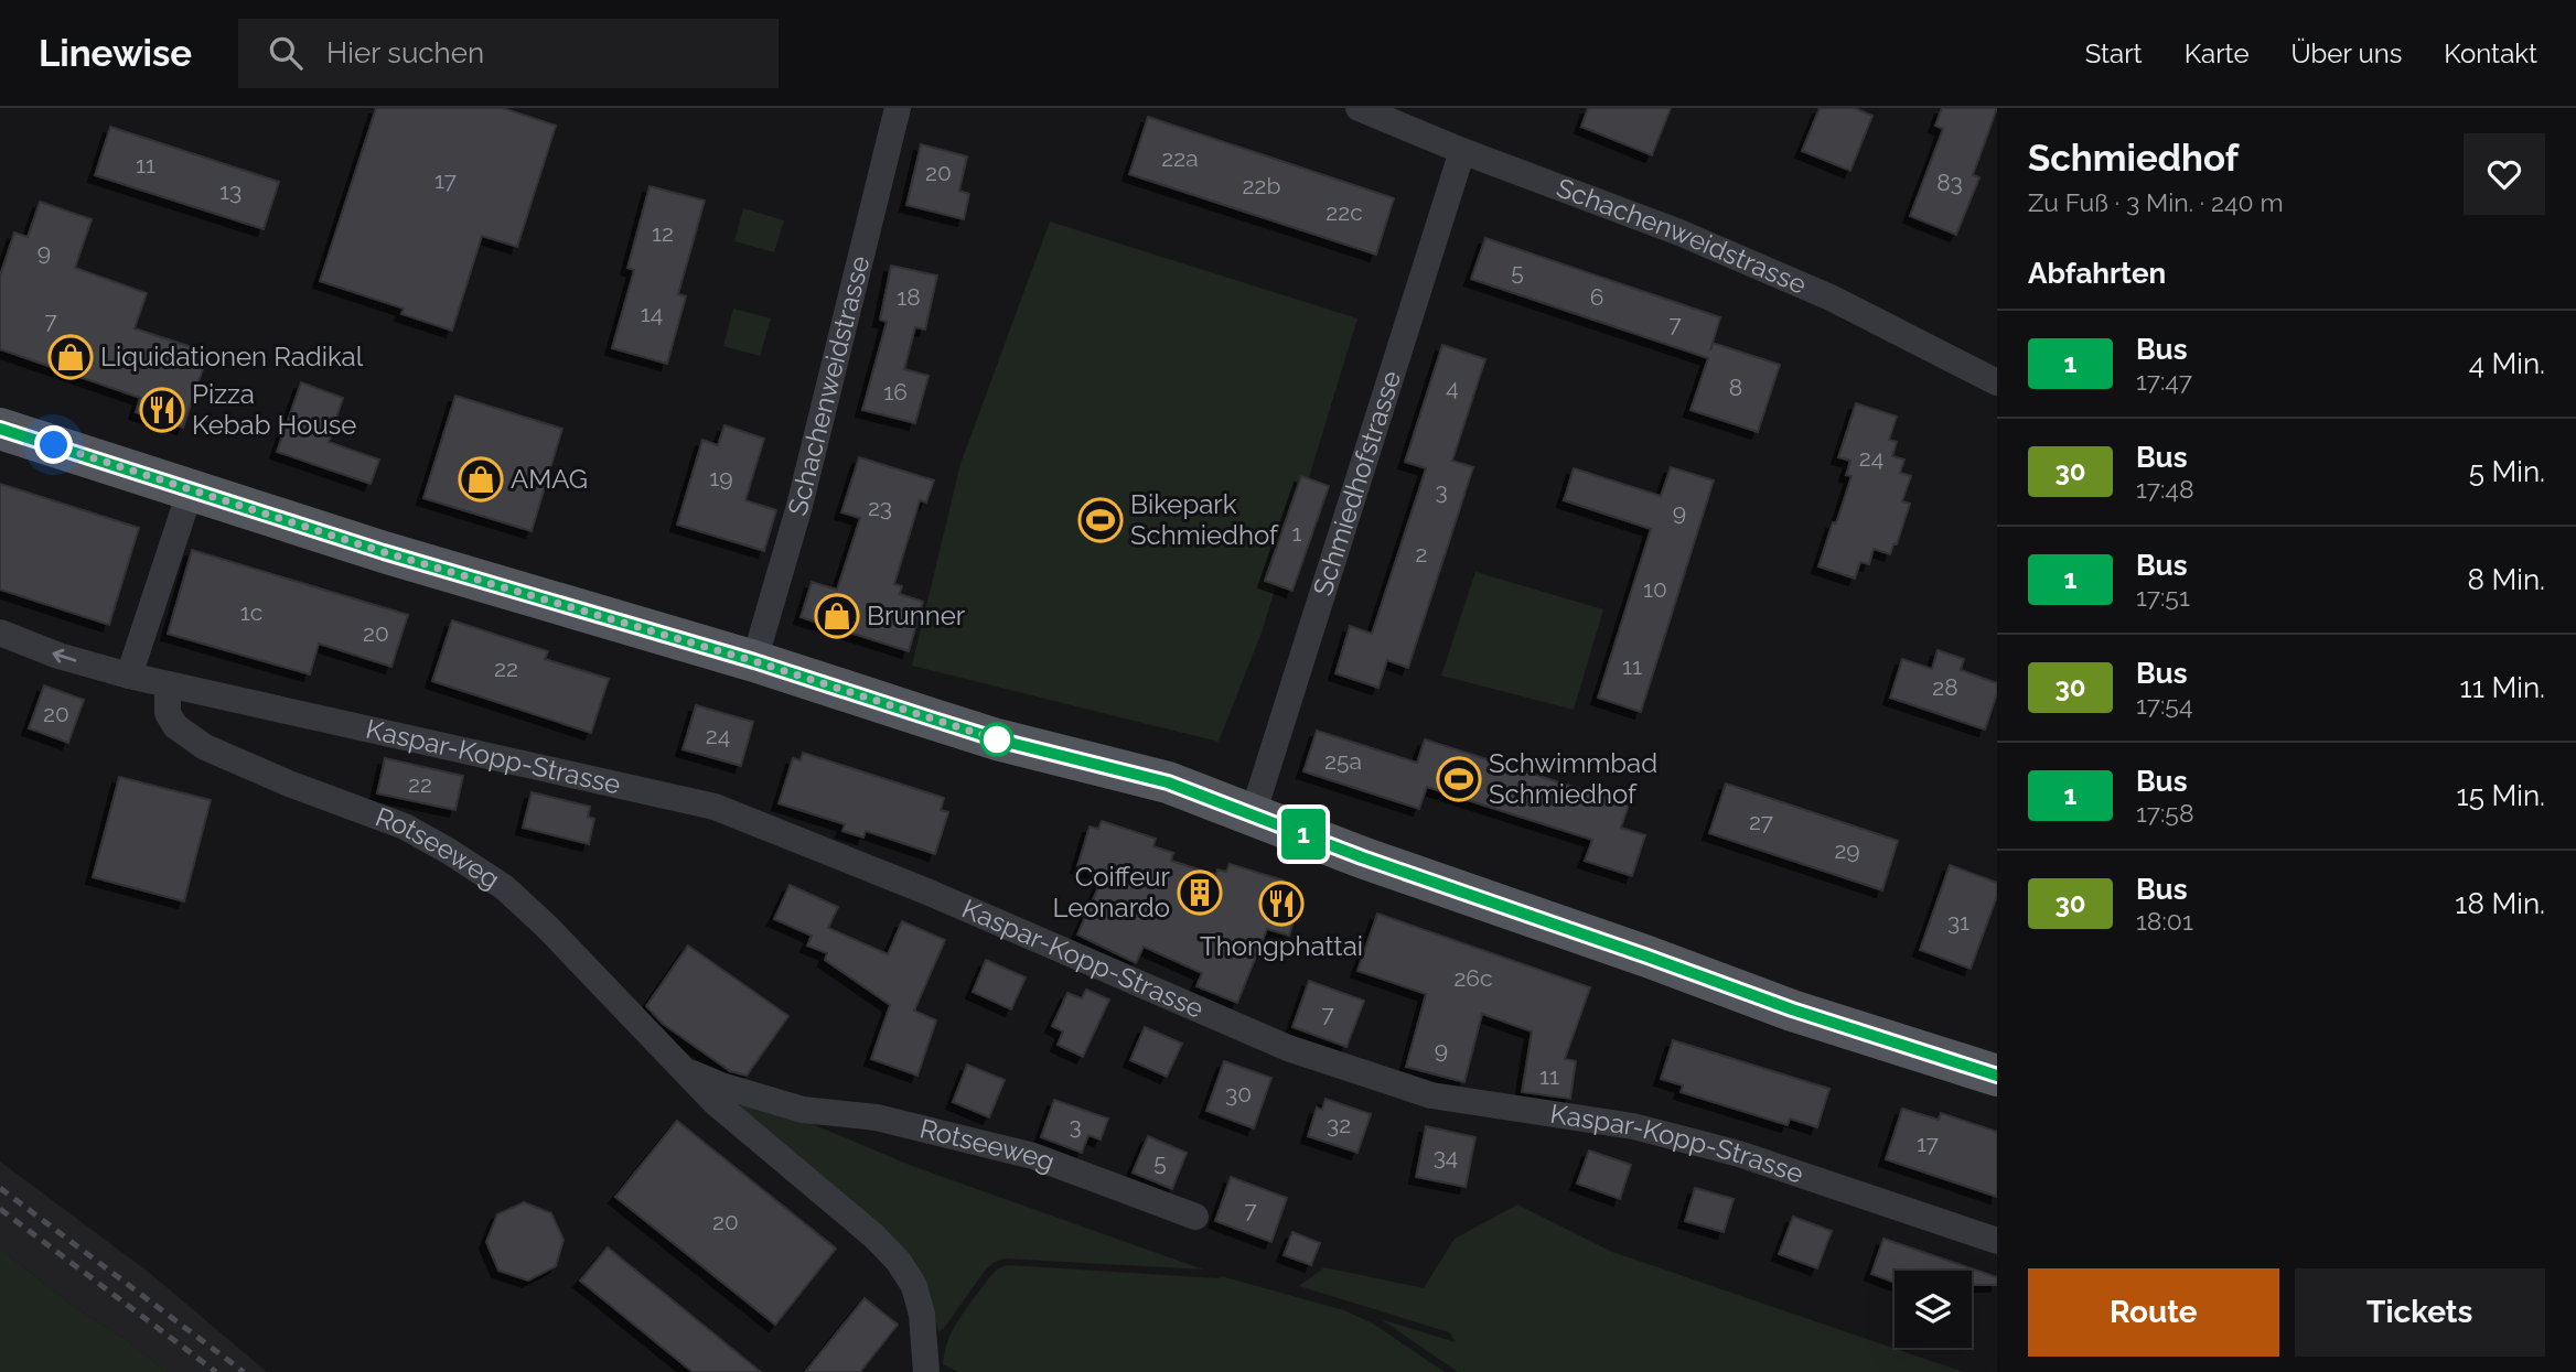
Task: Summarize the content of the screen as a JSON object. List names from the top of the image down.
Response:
{
  "streets": {
    "street": [
      "Schachenweidstrasse",
      "Schmiedhofstrasse",
      "Kaspar-Kopp-Strasse",
      "Rotseeweg"
    ]
  },
  "crossings": [
    ["Schachenweidstrasse", "Schmiedhofstrasse"],
    ["Kaspar-Kopp-Strasse", "Rotseeweg"]
  ],
  "places": {
    "shop": ["Liquidationen Radikal", "AMAG", "Brunner"],
    "restaurant": ["Pizza Kebab House", "Thongphattai"],
    "sports": ["Bikepark Schmiedhof", "Schwimmbad Schmiedhof"],
    "building": ["Coiffeur Leonardo"]
  },
  "lines": ["bus line 1"],
  "house_numbers": [
    "22a",
    "11",
    "20",
    "17",
    "83",
    "22b",
    "13",
    "22c",
    "12",
    "9",
    "5",
    "18",
    "6",
    "14",
    "7",
    "7",
    "4",
    "8",
    "16",
    "24",
    "19",
    "3",
    "23",
    "9",
    "1",
    "2",
    "10",
    "1c",
    "20",
    "11",
    "22",
    "28",
    "20",
    "24",
    "25a",
    "22",
    "27",
    "29",
    "31",
    "26c",
    "7",
    "9",
    "11",
    "30",
    "32",
    "3",
    "17",
    "34",
    "5",
    "7",
    "20"
  ],
  "page": {
    "header": "Linewise",
    "search": "Hier suchen",
    "nav": [
      "Start",
      "Karte",
      "Über uns",
      "Kontakt"
    ],
    "on_map": "1",
    "heading": [
      ["Schmiedhof", "Zu Fuß · 3 Min. · 240 m"],
      "Abfahrten"
    ],
    "list": [
      {
        "mark": "1",
        "name": "Bus",
        "note": "17:47",
        "value": "4 Min."
      },
      {
        "mark": "30",
        "name": "Bus",
        "note": "17:48",
        "value": "5 Min."
      },
      {
        "mark": "1",
        "name": "Bus",
        "note": "17:51",
        "value": "8 Min."
      },
      {
        "mark": "30",
        "name": "Bus",
        "note": "17:54",
        "value": "11 Min."
      },
      {
        "mark": "1",
        "name": "Bus",
        "note": "17:58",
        "value": "15 Min."
      },
      {
        "mark": "30",
        "name": "Bus",
        "note": "18:01",
        "value": "18 Min."
      }
    ],
    "buttons": ["Route", "Tickets"]
  }
}
